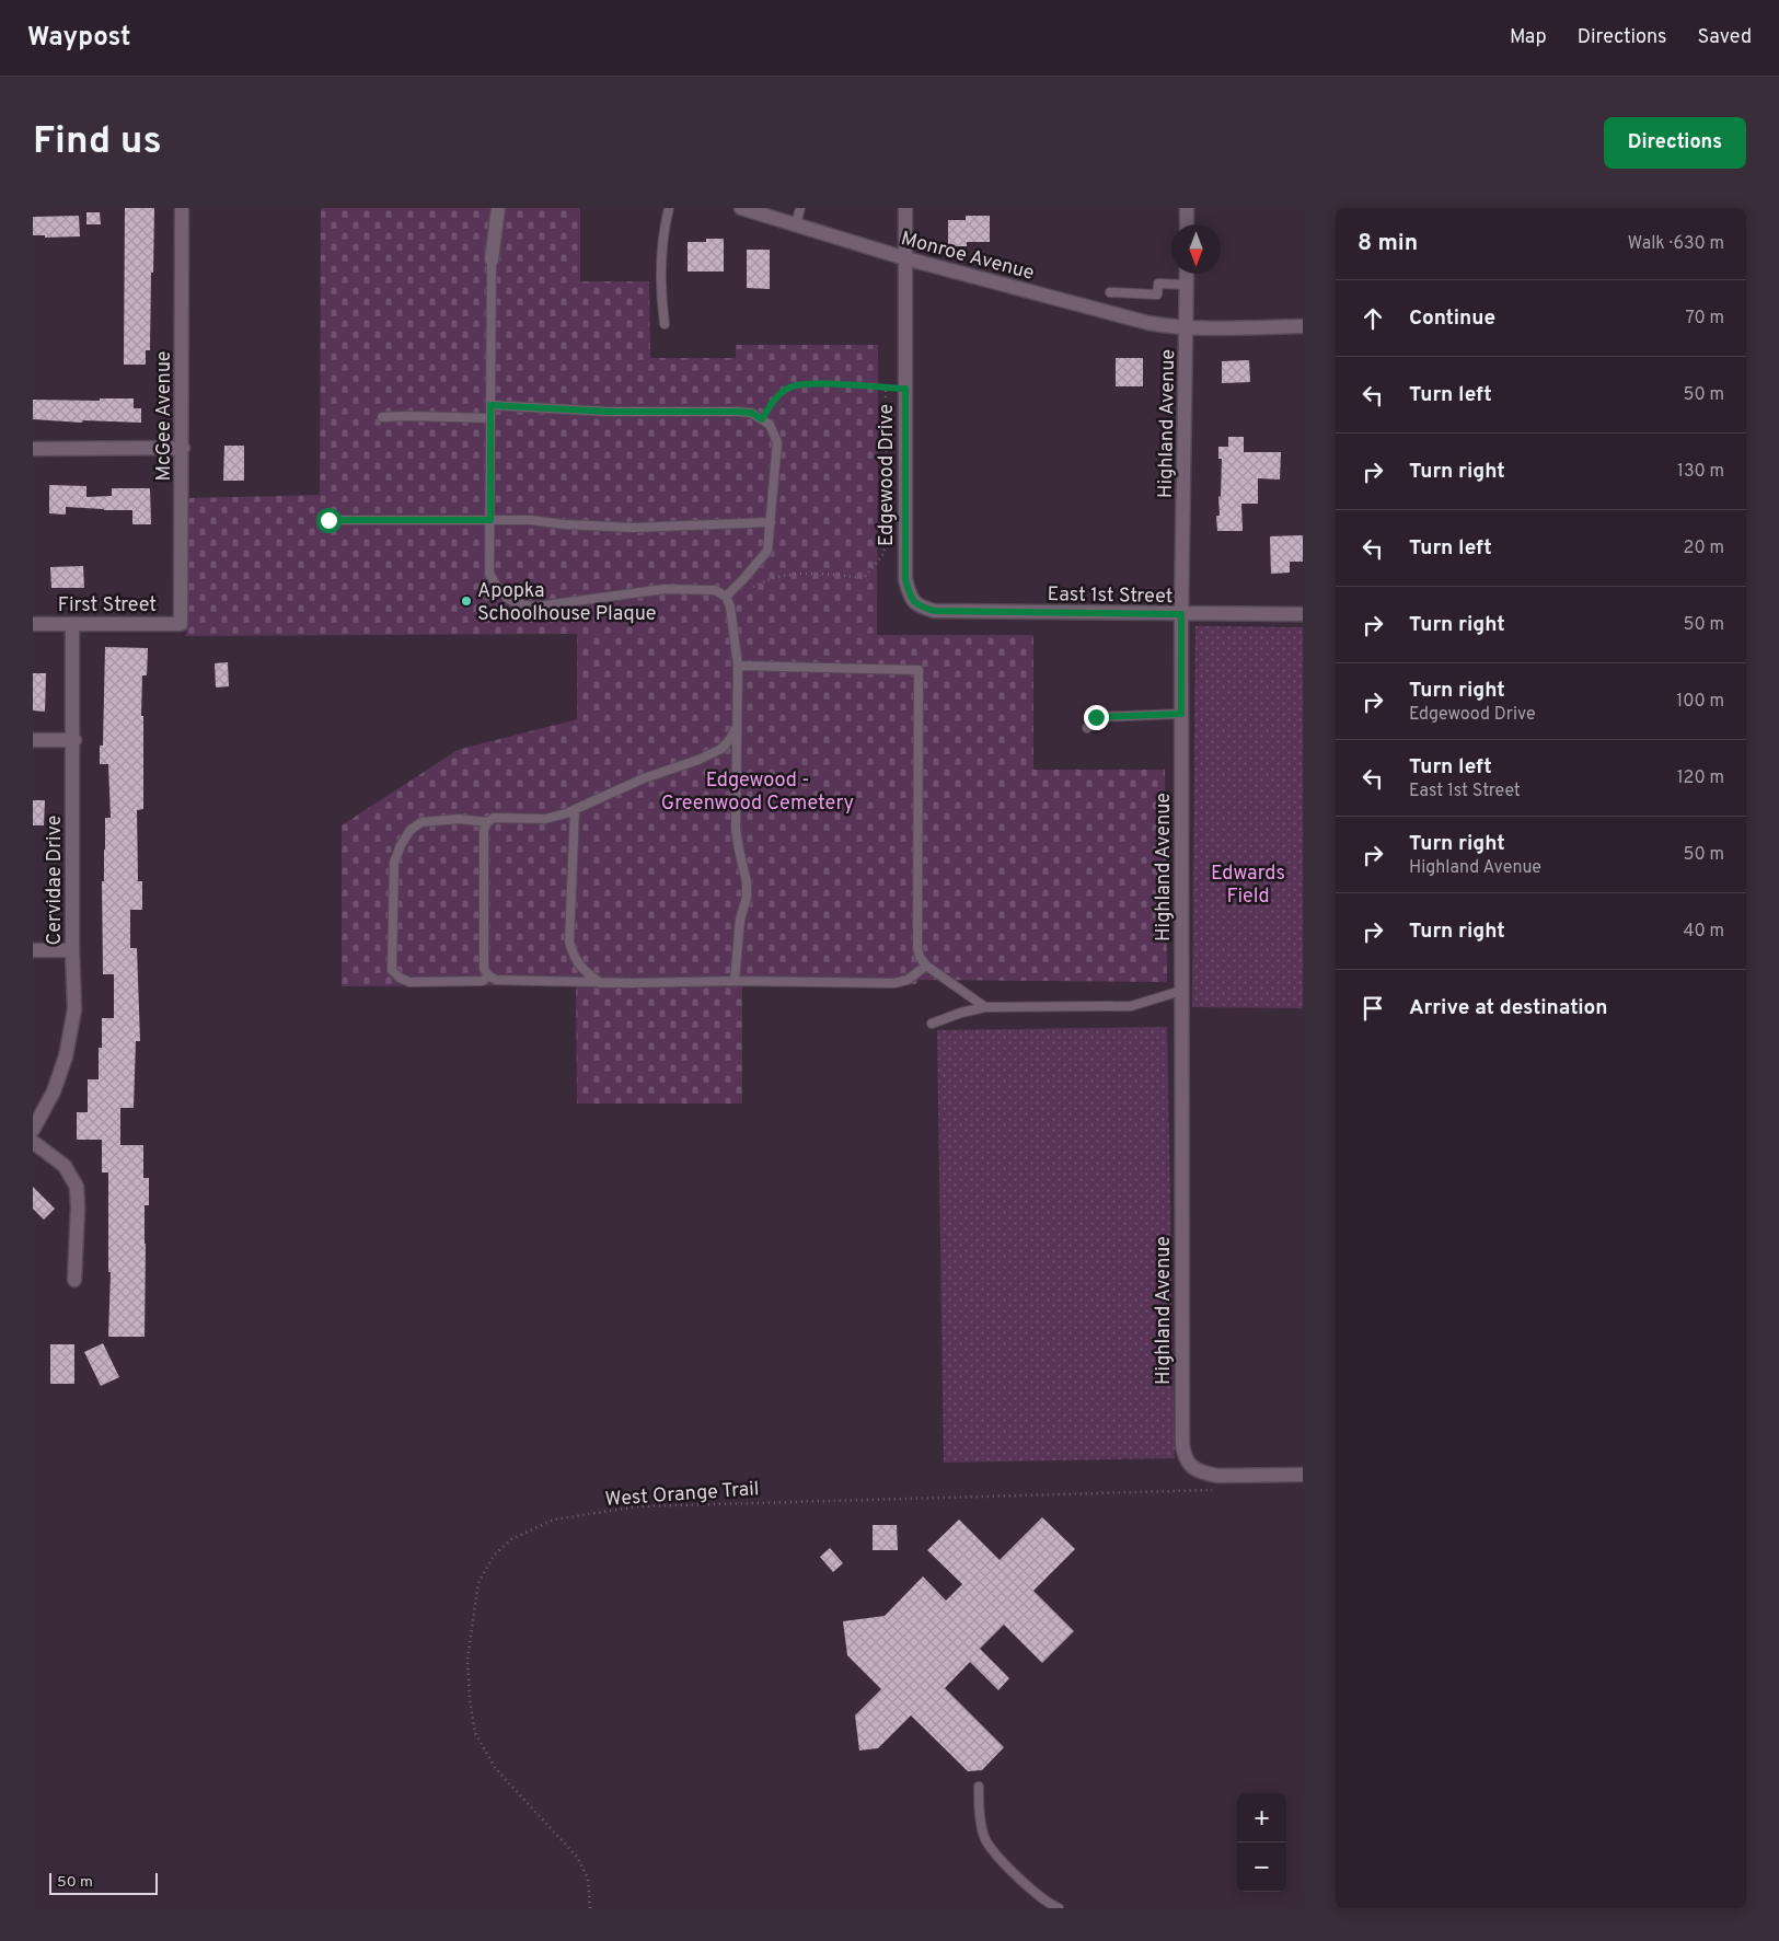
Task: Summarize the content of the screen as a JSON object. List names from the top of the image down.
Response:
{
  "streets": {
    "street": [
      "Monroe Avenue",
      "McGee Avenue",
      "Highland Avenue",
      "Edgewood Drive",
      "East 1st Street",
      "First Street",
      "Cervidae Drive"
    ],
    "path": ["West Orange Trail"]
  },
  "crossings": [
    ["Monroe Avenue", "Highland Avenue"],
    ["Monroe Avenue", "Edgewood Drive"],
    ["McGee Avenue", "First Street"],
    ["Highland Avenue", "East 1st Street"],
    ["Edgewood Drive", "East 1st Street"],
    ["First Street", "Cervidae Drive"]
  ],
  "parks": ["Edgewood - Greenwood Cemetery", "Edwards Field"],
  "places": ["Apopka Schoolhouse Plaque"],
  "scale_bar": "50 m",
  "north": "bottom",
  "page": {
    "header": "Waypost",
    "nav": ["Map", "Directions", "Saved"],
    "buttons": "Directions",
    "title": "Find us",
    "heading": ["8 min", "Walk · 630 m"],
    "list": [
      ["Continue", "70 m"],
      ["Turn left", "50 m"],
      ["Turn right", "130 m"],
      ["Turn left", "20 m"],
      ["Turn right", "50 m"],
      ["Turn right", "Edgewood Drive", "100 m"],
      ["Turn left", "East 1st Street", "120 m"],
      ["Turn right", "Highland Avenue", "50 m"],
      ["Turn right", "40 m"],
      "Arrive at destination"
    ],
    "map_buttons": ["+", "−"],
    "scale": "50 m"
  }
}
